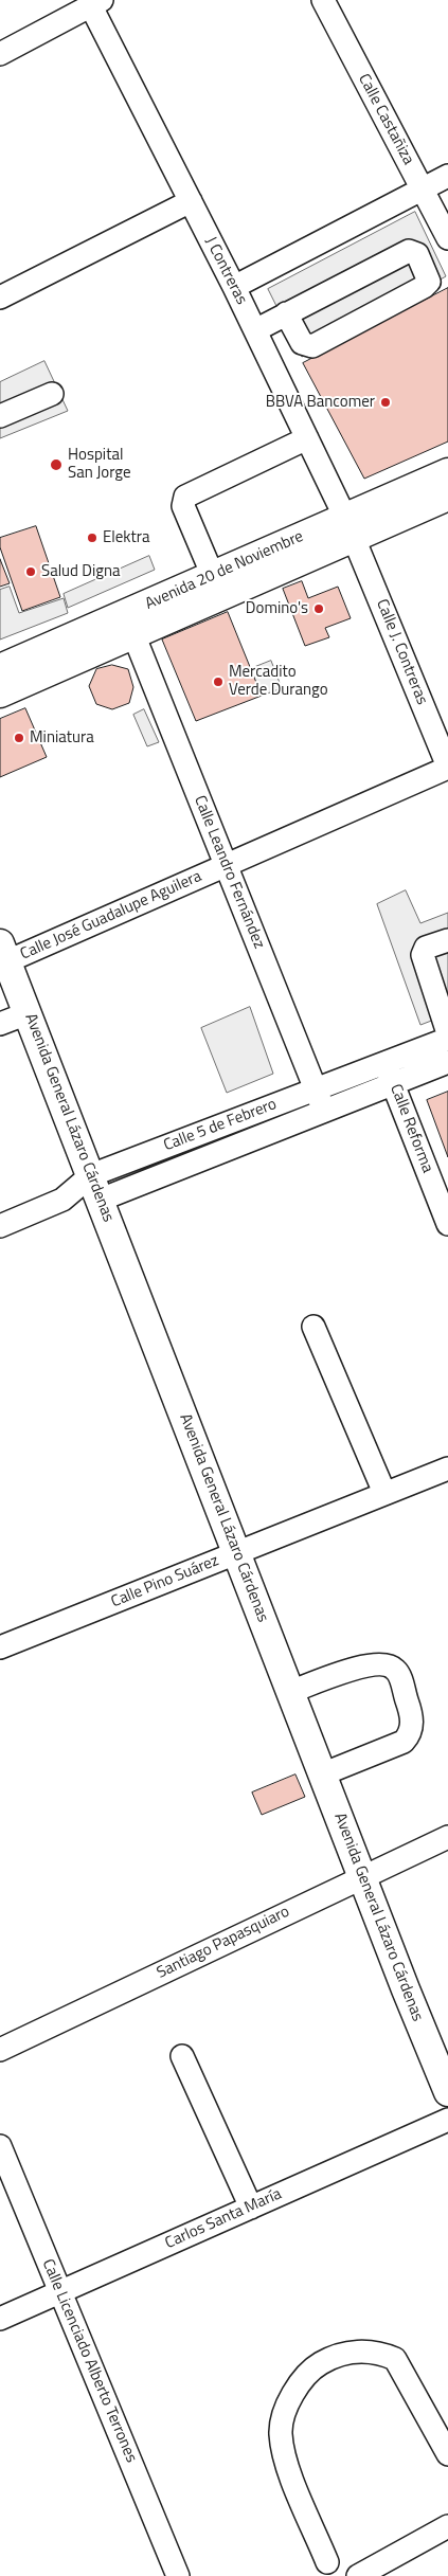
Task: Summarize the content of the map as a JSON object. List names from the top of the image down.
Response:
{
  "streets": {
    "main road": ["Avenida 20 de Noviembre", "Avenida General Lázaro Cárdenas"],
    "street": [
      "Calle Castañiza",
      "J Contreras",
      "Calle J. Contreras",
      "Calle Leandro Fernández",
      "Calle José Guadalupe Aguilera",
      "Calle 5 de Febrero",
      "Calle Reforma",
      "Calle Pino Suárez",
      "Santiago Papasquiaro",
      "Carlos Santa María",
      "Calle Licenciado Alberto Terrones"
    ]
  },
  "crossings": [
    ["J Contreras", "Avenida 20 de Noviembre"],
    ["J Contreras", "Calle J. Contreras"],
    ["Avenida 20 de Noviembre", "Calle J. Contreras"],
    ["Avenida 20 de Noviembre", "Calle Leandro Fernández"],
    ["Calle J. Contreras", "Calle José Guadalupe Aguilera"],
    ["Calle Leandro Fernández", "Calle José Guadalupe Aguilera"],
    ["Calle Leandro Fernández", "Calle 5 de Febrero"],
    ["Calle José Guadalupe Aguilera", "Avenida General Lázaro Cárdenas"],
    ["Avenida General Lázaro Cárdenas", "Calle 5 de Febrero"],
    ["Avenida General Lázaro Cárdenas", "Calle Pino Suárez"],
    ["Avenida General Lázaro Cárdenas", "Santiago Papasquiaro"],
    ["Calle 5 de Febrero", "Calle Reforma"],
    ["Carlos Santa María", "Calle Licenciado Alberto Terrones"]
  ],
  "places": [
    "BBVA Bancomer",
    "Hospital San Jorge",
    "Elektra",
    "Salud Digna",
    "Domino's",
    "Mercadito Verde Durango",
    "Miniatura"
  ]
}
